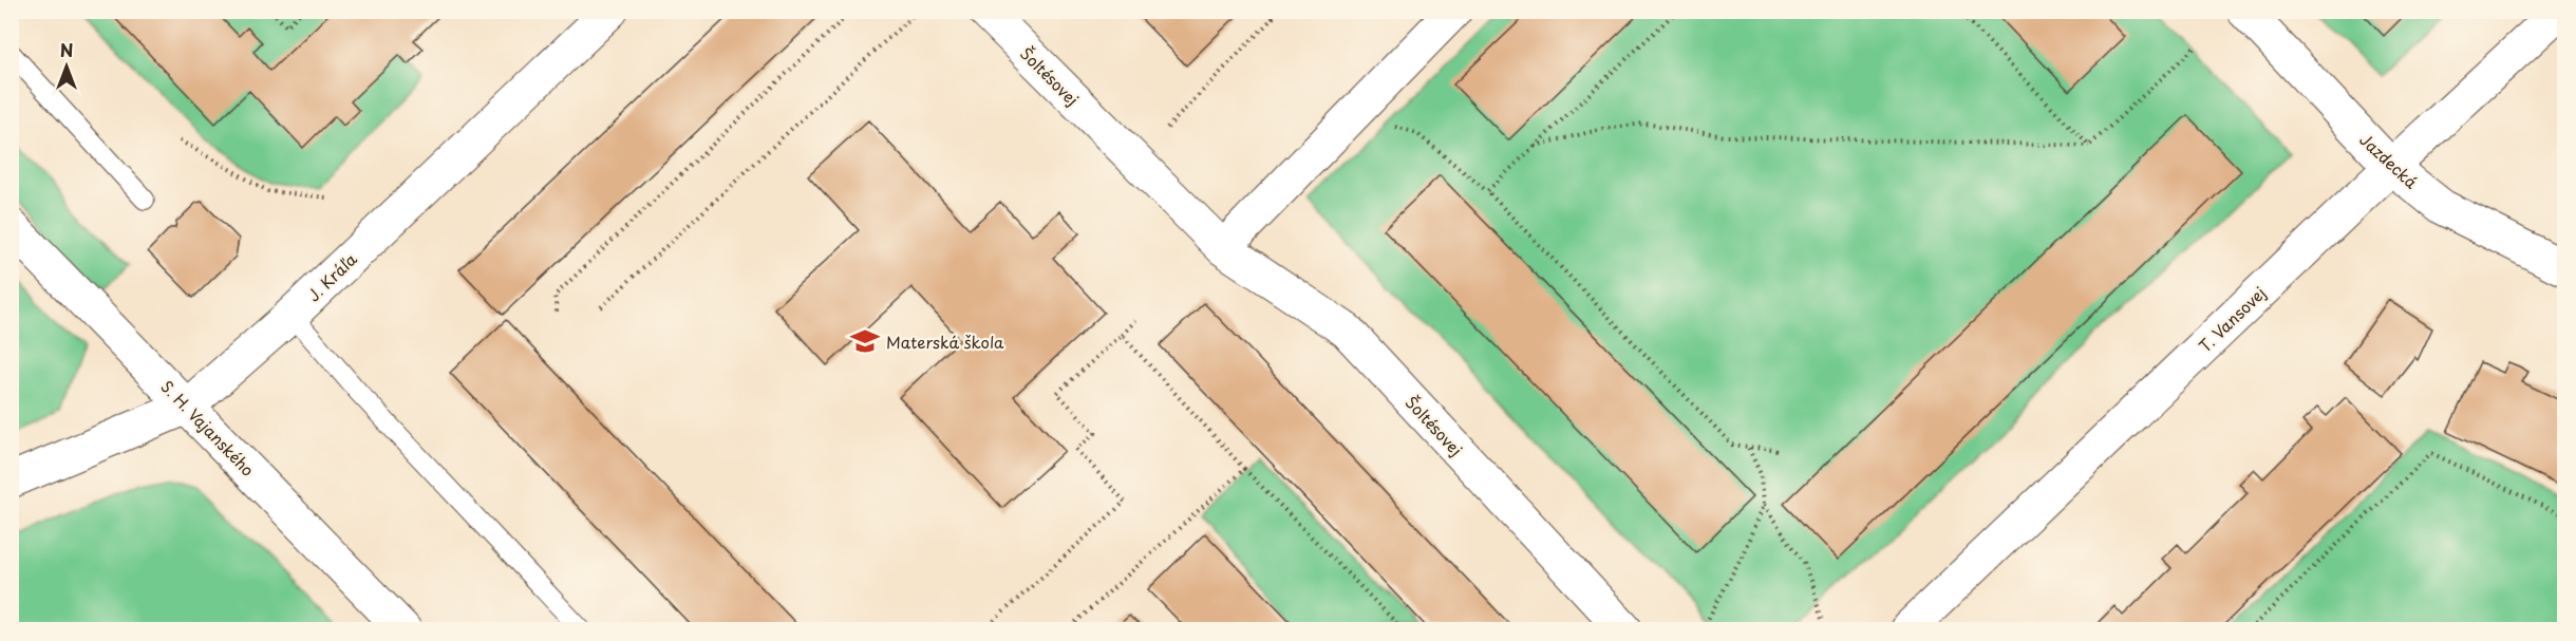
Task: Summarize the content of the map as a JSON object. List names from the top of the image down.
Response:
{
  "streets": {
    "street": [
      "Šoltésovej",
      "Jazdecká",
      "J. Kráľa",
      "T. Vansovej",
      "S. H. Vajanského"
    ]
  },
  "crossings": [
    ["Jazdecká", "T. Vansovej"],
    ["J. Kráľa", "S. H. Vajanského"]
  ],
  "places": {
    "school or university": ["Materská škola"]
  },
  "north": "top"
}
